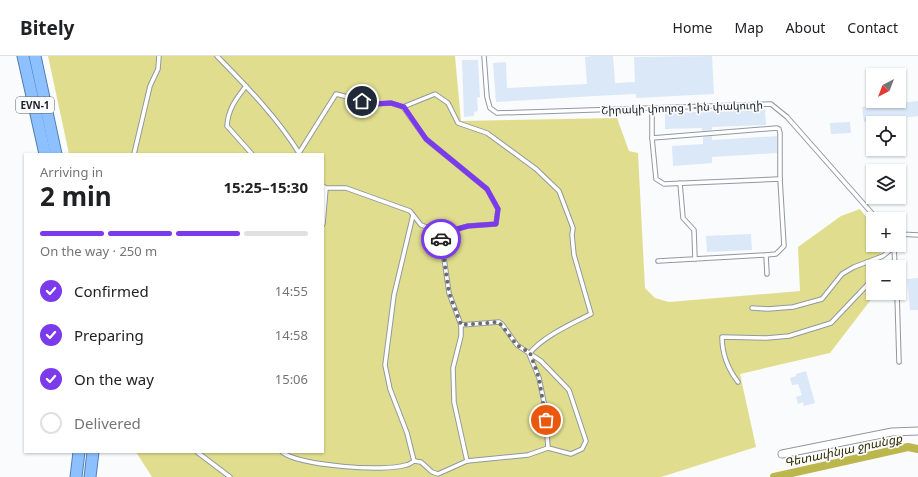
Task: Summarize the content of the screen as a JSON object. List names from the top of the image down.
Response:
{
  "streets": {
    "highway": ["EVN-1"],
    "lane": ["Շիրակի փողոց 1-ին փակուղի"]
  },
  "water": ["Գետափնյա ջրանցք"],
  "north": "bottom left",
  "page": {
    "header": "Bitely",
    "nav": [
      "Home",
      "Map",
      "About",
      "Contact"
    ],
    "map_buttons": ["+", "−"],
    "heading": ["2 min", "Arriving in", "15:25–15:30"],
    "bar": "On the way · 250 m",
    "list": [
      ["Confirmed", "14:55"],
      ["Preparing", "14:58"],
      ["On the way", "15:06"],
      "Delivered"
    ]
  }
}
